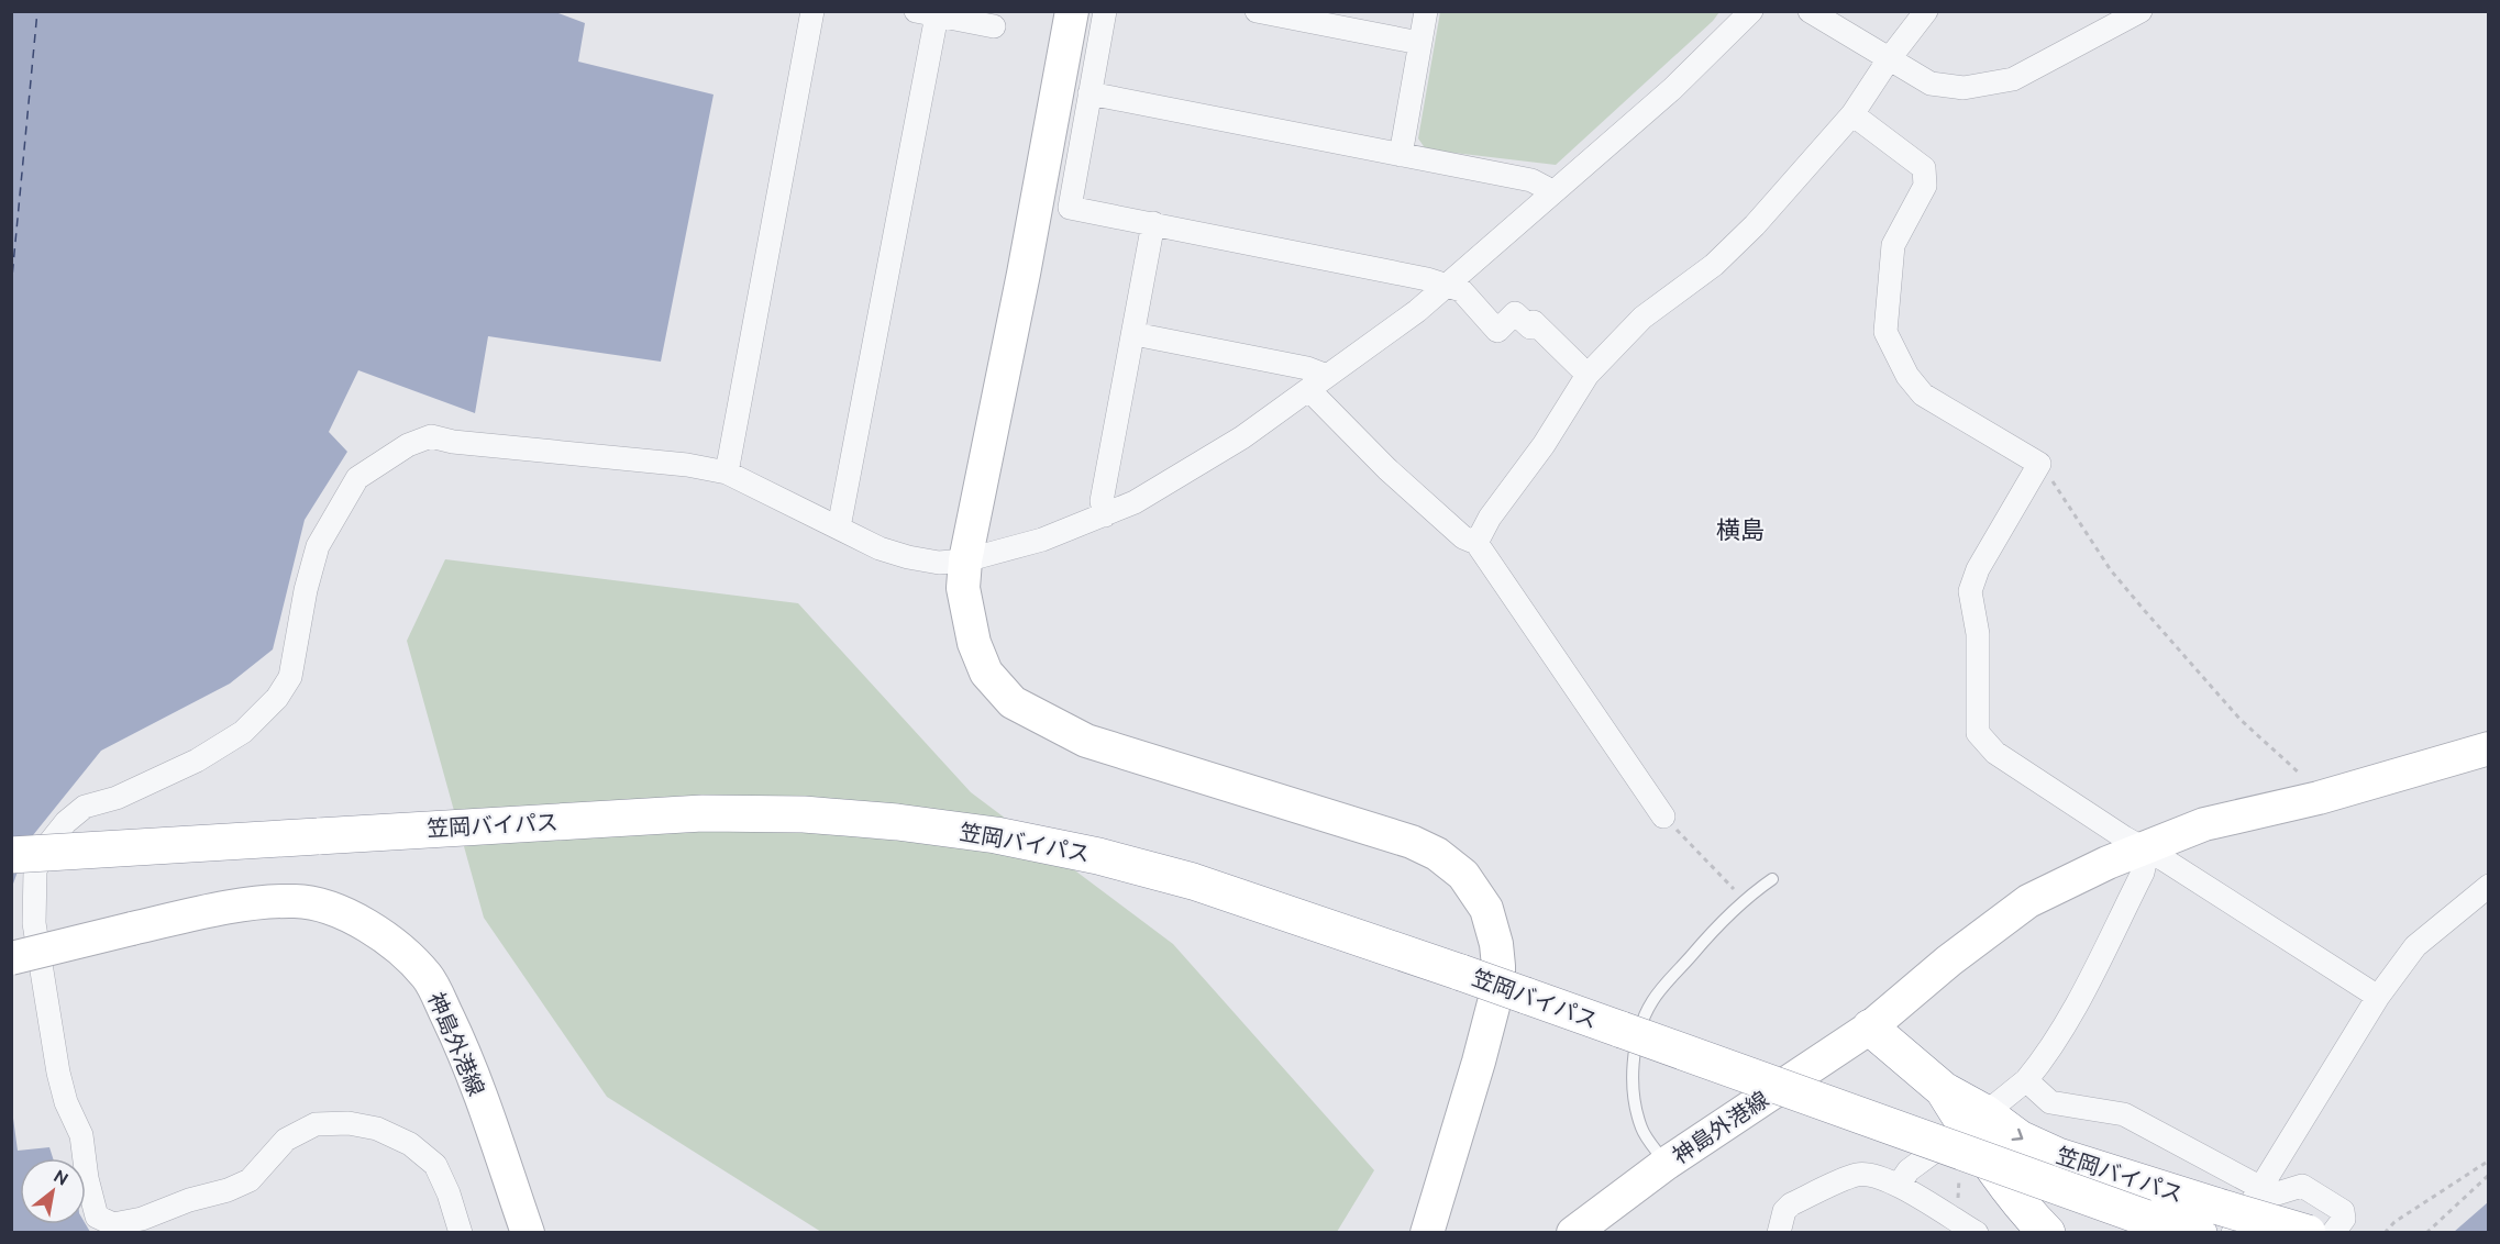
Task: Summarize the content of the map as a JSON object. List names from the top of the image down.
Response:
{
  "streets": {
    "highway": ["笠岡バイパス"],
    "street": ["神島外港線"]
  },
  "crossings": [
    ["笠岡バイパス", "神島外港線"]
  ],
  "districts": ["横島"],
  "north": "top right"
}
